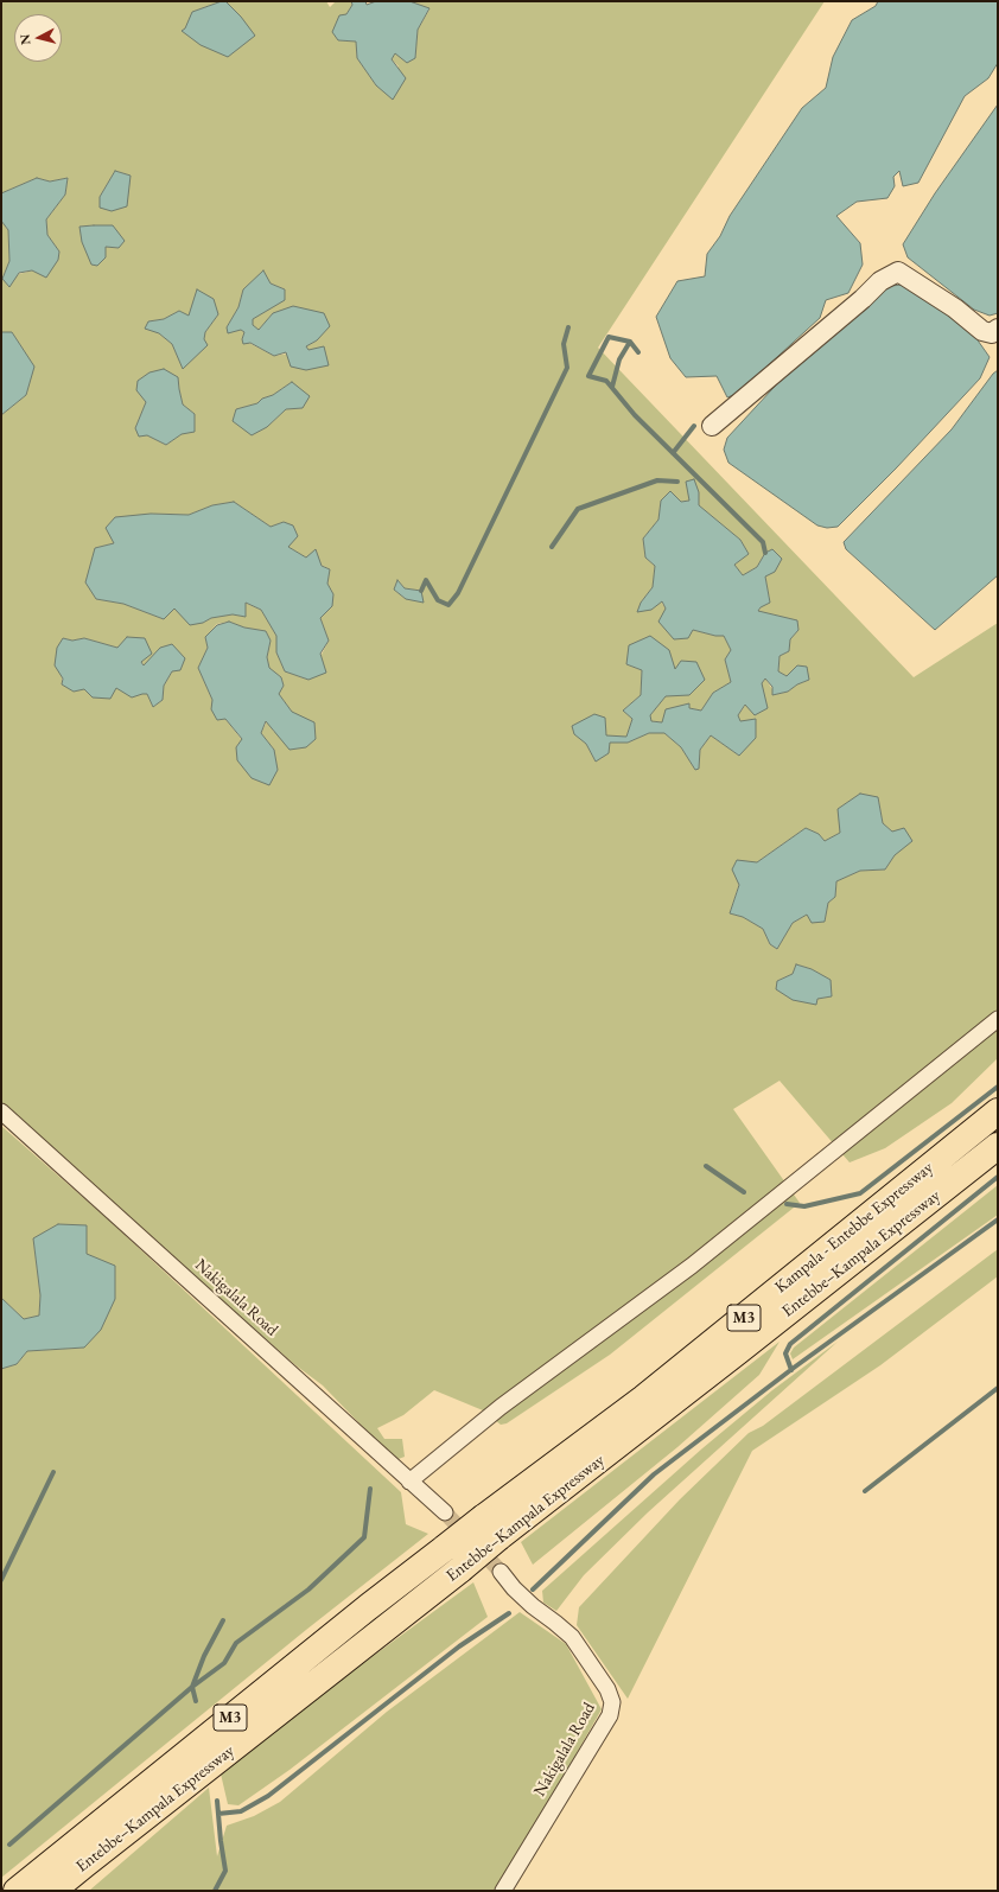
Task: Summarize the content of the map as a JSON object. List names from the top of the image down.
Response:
{
  "streets": {
    "highway": ["Kampala - Entebbe Expressway", "Entebbe–Kampala Expressway", "M3"],
    "street": ["Nakigalala Road"]
  },
  "crossings": [
    ["Kampala - Entebbe Expressway", "Entebbe–Kampala Expressway"]
  ],
  "north": "left"
}
